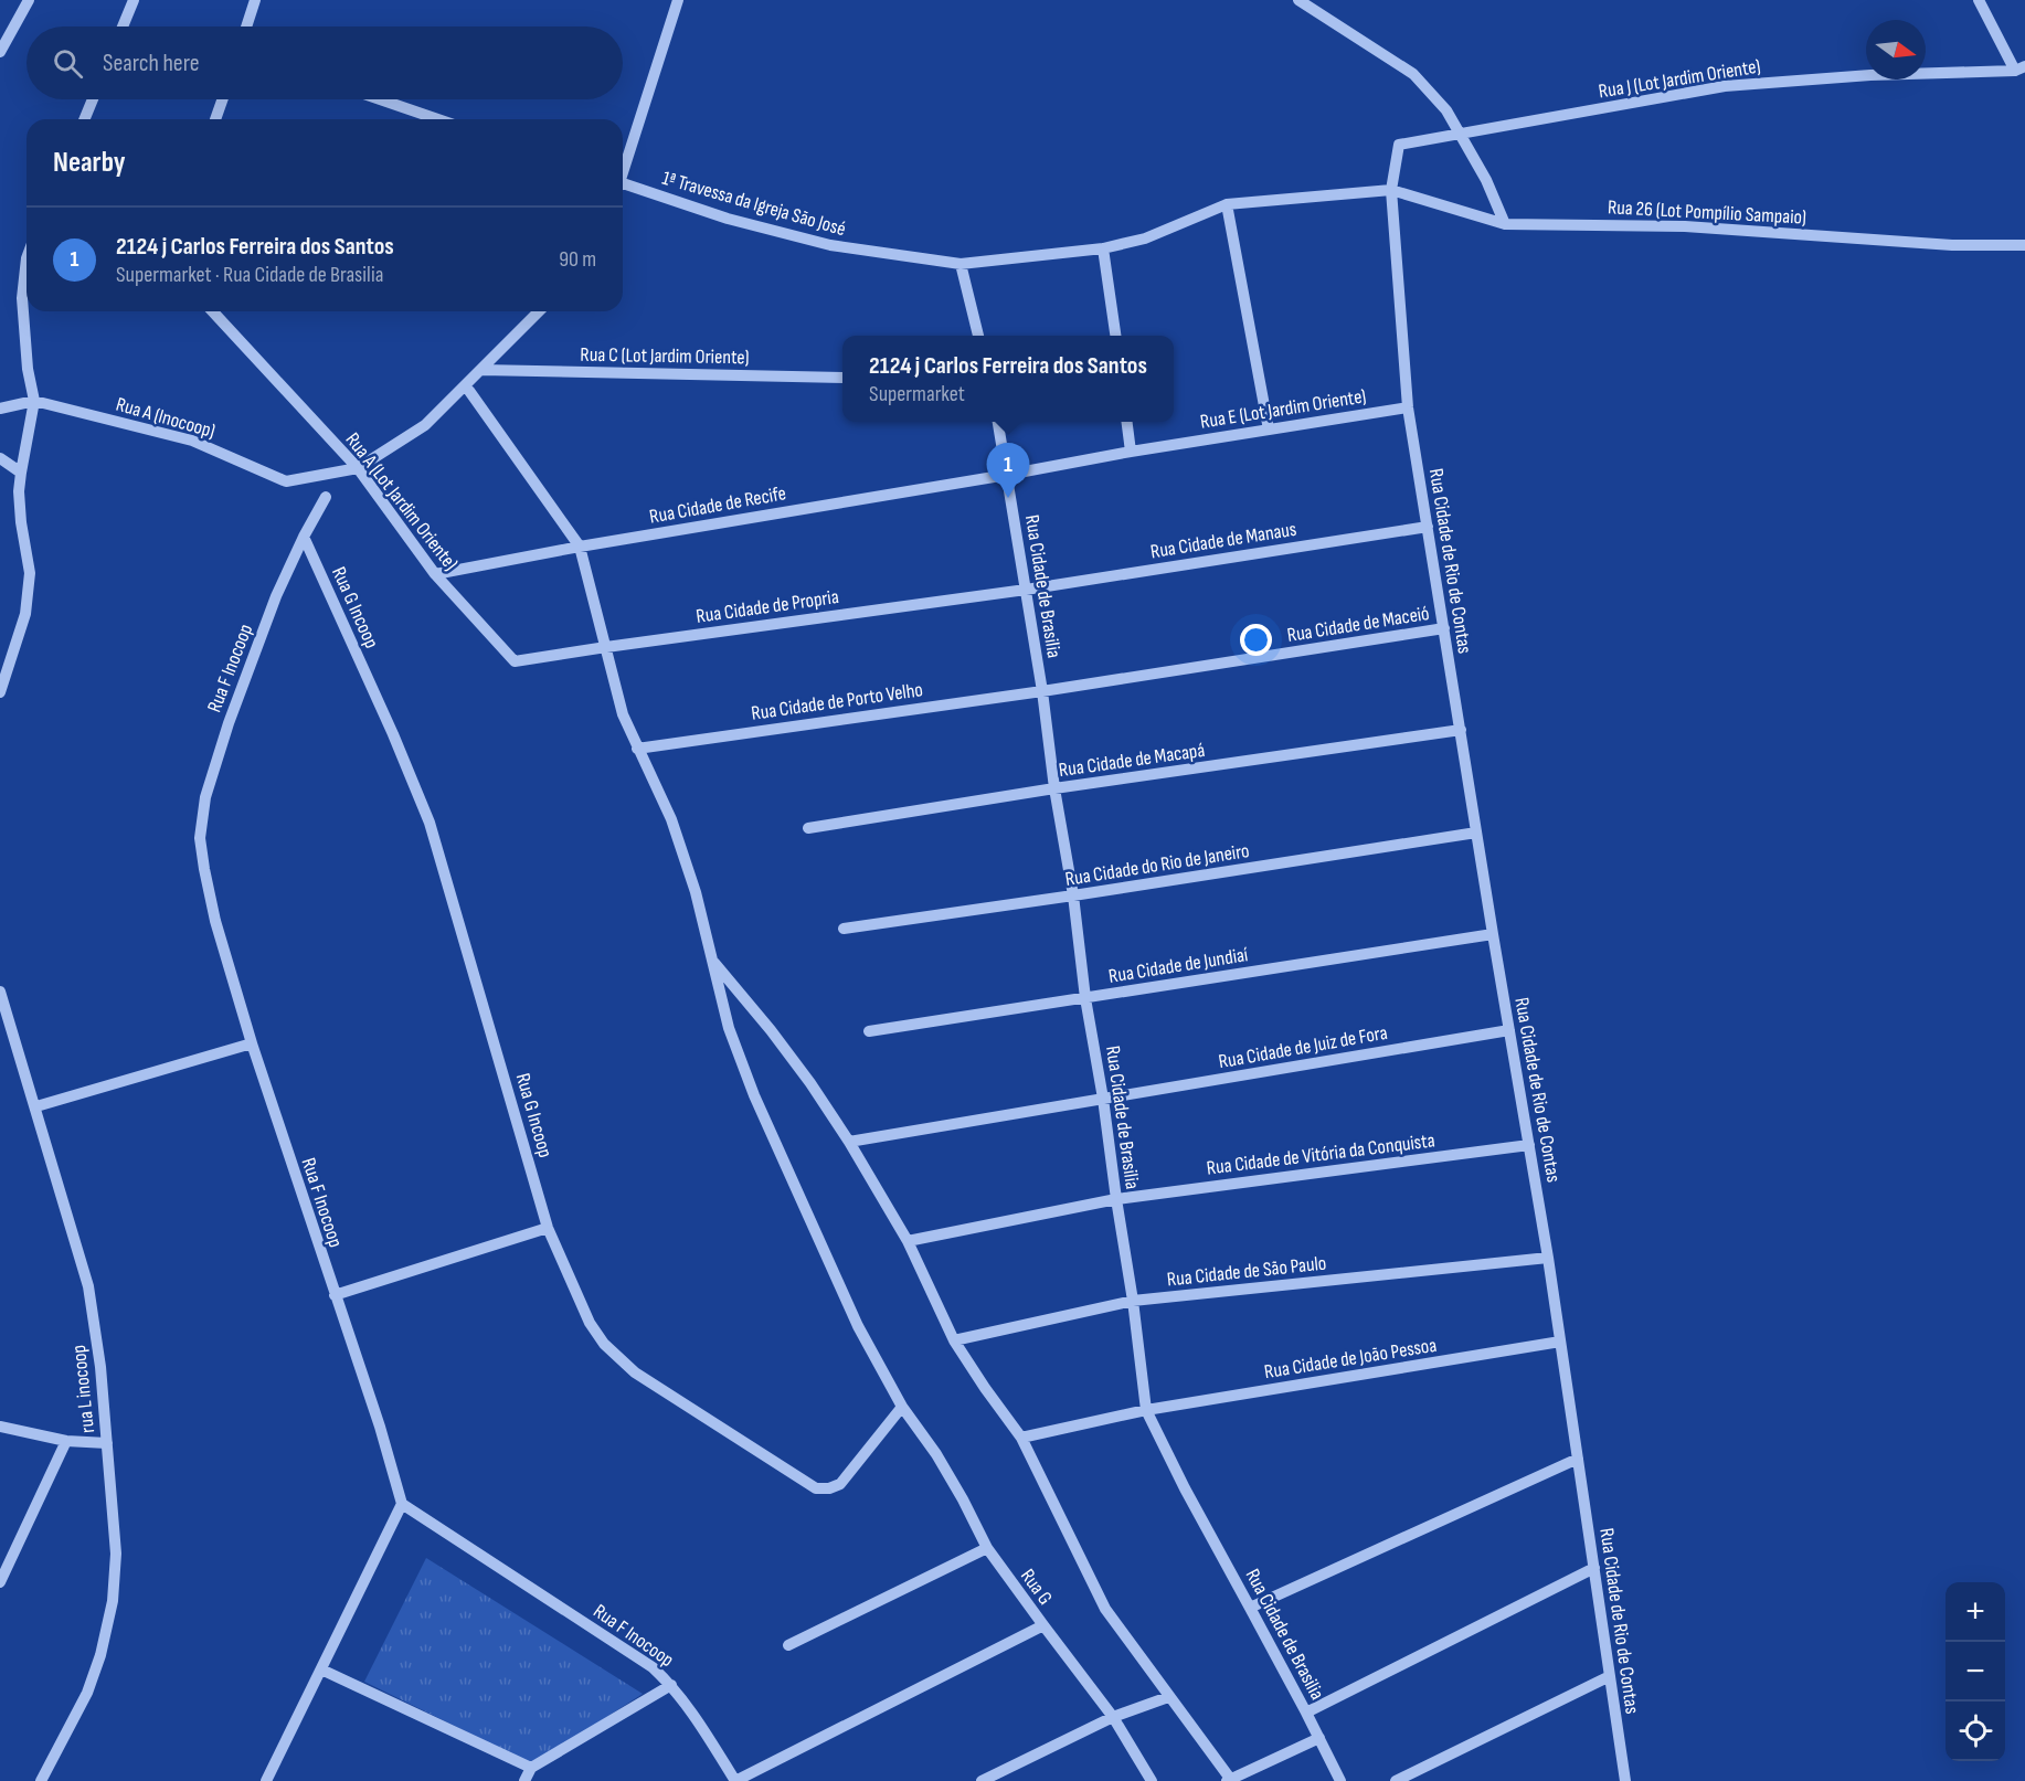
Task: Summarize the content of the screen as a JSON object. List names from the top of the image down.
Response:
{
  "streets": {
    "street": [
      "Rua J (Lot Jardim Oriente)",
      "1ª Travessa da Igreja São José",
      "Rua 26 (Lot Pompílio Sampaio)",
      "Rua C (Lot Jardim Oriente)",
      "Rua E (Lot Jardim Oriente)",
      "Rua A (Inocoop)",
      "Rua A (Lot Jardim Oriente)",
      "Rua Cidade de Recife",
      "Rua Cidade de Manaus",
      "Rua Cidade de Rio de Contas",
      "Rua Cidade de Brasilia",
      "Rua Cidade de Propria",
      "Rua G Incoop",
      "Rua Cidade de Maceió",
      "Rua F Inocoop",
      "Rua Cidade de Porto Velho",
      "Rua Cidade de Macapá",
      "Rua Cidade do Rio de Janeiro",
      "Rua Cidade de Jundiaí",
      "Rua Cidade de Juiz de Fora",
      "Rua Cidade de Vitória da Conquista",
      "Rua Cidade de São Paulo",
      "Rua Cidade de João Pessoa",
      "rua L inocoop",
      "Rua G"
    ]
  },
  "crossings": [
    ["Rua J (Lot Jardim Oriente)", "1ª Travessa da Igreja São José"],
    ["Rua J (Lot Jardim Oriente)", "Rua 26 (Lot Pompílio Sampaio)"],
    ["Rua J (Lot Jardim Oriente)", "Rua Cidade de Rio de Contas"],
    ["1ª Travessa da Igreja São José", "Rua 26 (Lot Pompílio Sampaio)"],
    ["1ª Travessa da Igreja São José", "Rua Cidade de Rio de Contas"],
    ["Rua 26 (Lot Pompílio Sampaio)", "Rua Cidade de Rio de Contas"],
    ["Rua E (Lot Jardim Oriente)", "Rua Cidade de Recife"],
    ["Rua E (Lot Jardim Oriente)", "Rua Cidade de Rio de Contas"],
    ["Rua E (Lot Jardim Oriente)", "Rua Cidade de Brasilia"],
    ["Rua A (Inocoop)", "Rua A (Lot Jardim Oriente)"],
    ["Rua A (Lot Jardim Oriente)", "Rua Cidade de Recife"],
    ["Rua A (Lot Jardim Oriente)", "Rua Cidade de Propria"],
    ["Rua Cidade de Recife", "Rua Cidade de Brasilia"],
    ["Rua Cidade de Recife", "Rua G"],
    ["Rua Cidade de Manaus", "Rua Cidade de Rio de Contas"],
    ["Rua Cidade de Manaus", "Rua Cidade de Brasilia"],
    ["Rua Cidade de Manaus", "Rua Cidade de Propria"],
    ["Rua Cidade de Rio de Contas", "Rua Cidade de Maceió"],
    ["Rua Cidade de Rio de Contas", "Rua Cidade de Macapá"],
    ["Rua Cidade de Rio de Contas", "Rua Cidade do Rio de Janeiro"],
    ["Rua Cidade de Rio de Contas", "Rua Cidade de Jundiaí"],
    ["Rua Cidade de Rio de Contas", "Rua Cidade de Juiz de Fora"],
    ["Rua Cidade de Rio de Contas", "Rua Cidade de Vitória da Conquista"],
    ["Rua Cidade de Rio de Contas", "Rua Cidade de São Paulo"],
    ["Rua Cidade de Rio de Contas", "Rua Cidade de João Pessoa"],
    ["Rua Cidade de Brasilia", "Rua Cidade de Propria"],
    ["Rua Cidade de Brasilia", "Rua Cidade de Maceió"],
    ["Rua Cidade de Brasilia", "Rua Cidade de Porto Velho"],
    ["Rua Cidade de Brasilia", "Rua Cidade de Macapá"],
    ["Rua Cidade de Brasilia", "Rua Cidade do Rio de Janeiro"],
    ["Rua Cidade de Brasilia", "Rua Cidade de Jundiaí"],
    ["Rua Cidade de Brasilia", "Rua Cidade de Juiz de Fora"],
    ["Rua Cidade de Brasilia", "Rua Cidade de Vitória da Conquista"],
    ["Rua Cidade de Brasilia", "Rua Cidade de São Paulo"],
    ["Rua Cidade de Brasilia", "Rua Cidade de João Pessoa"],
    ["Rua Cidade de Propria", "Rua G"],
    ["Rua G Incoop", "Rua F Inocoop"],
    ["Rua G Incoop", "Rua G"],
    ["Rua Cidade de Maceió", "Rua Cidade de Porto Velho"],
    ["Rua Cidade de Porto Velho", "Rua G"]
  ],
  "north": "right",
  "page": {
    "search": "Search here",
    "heading": "Nearby",
    "list": [
      {
        "mark": "1",
        "name": "2124 j Carlos Ferreira dos Santos",
        "note": "Supermarket · Rua Cidade de Brasilia",
        "value": "90 m"
      }
    ],
    "popup": ["2124 j Carlos Ferreira dos Santos", "Supermarket"],
    "pins": "1",
    "map_buttons": ["+", "−"]
  }
}
